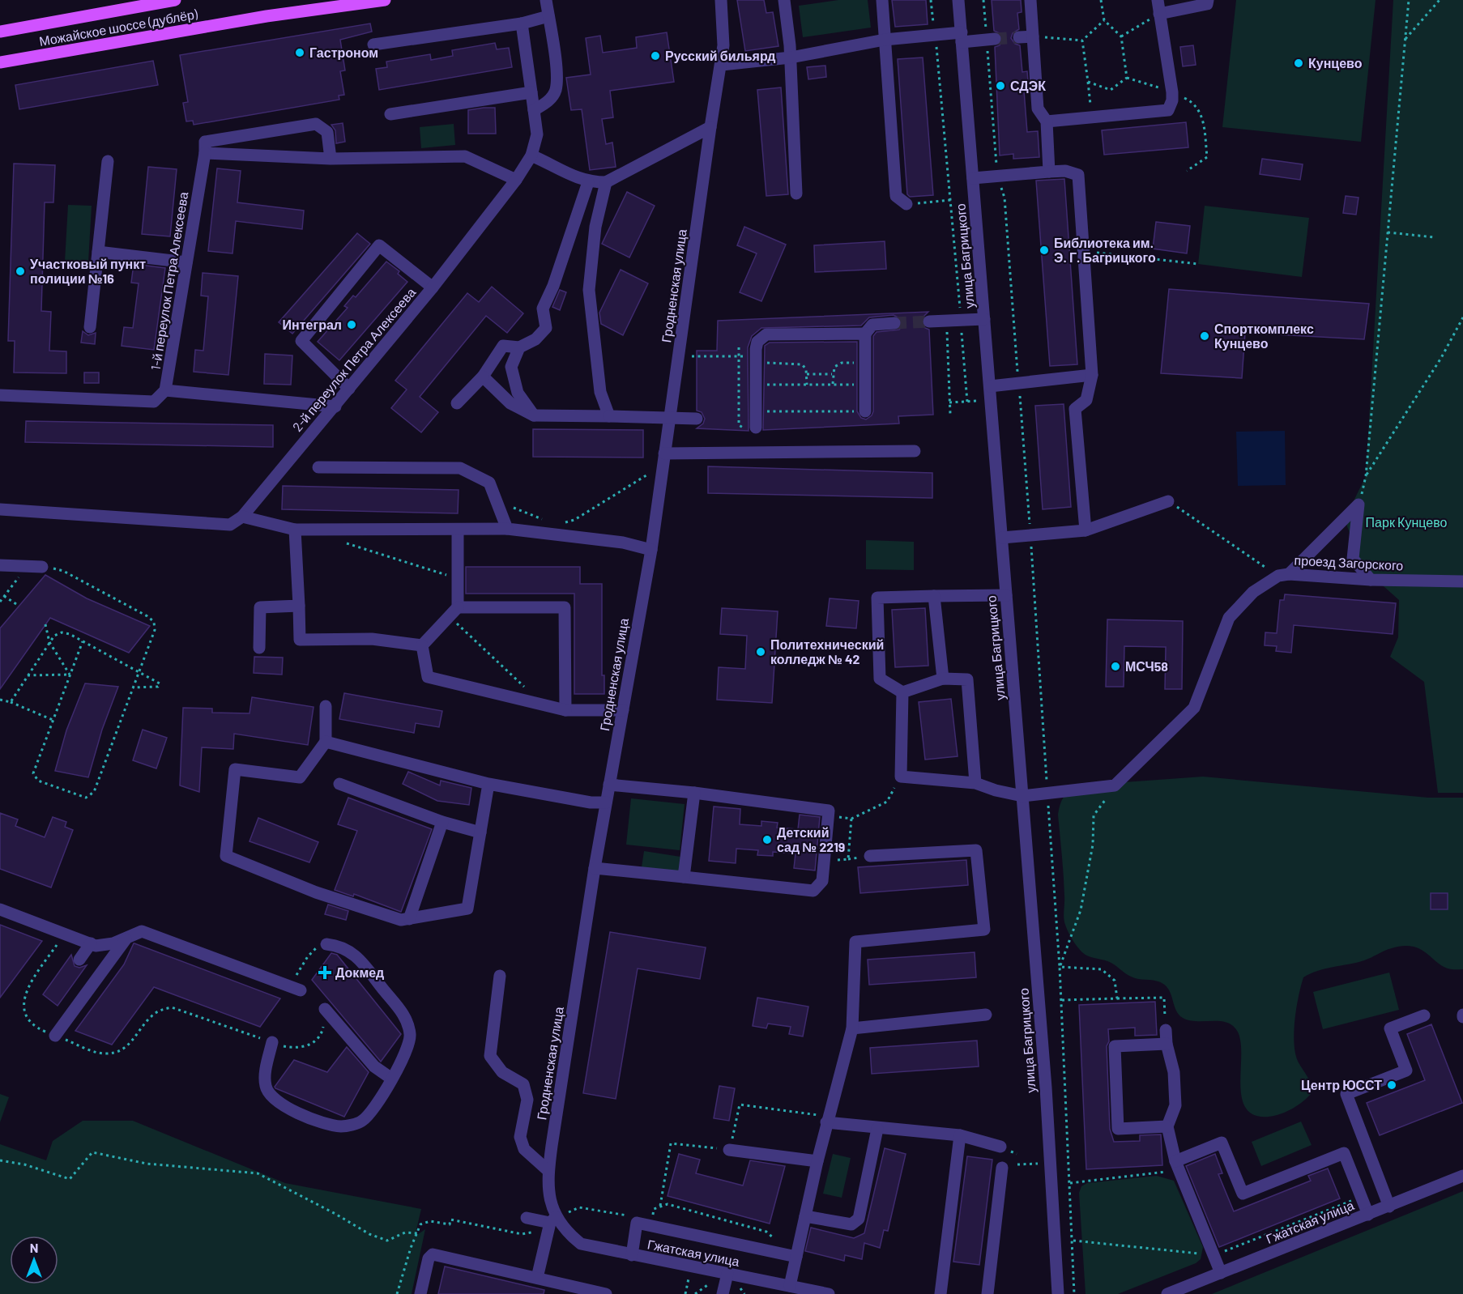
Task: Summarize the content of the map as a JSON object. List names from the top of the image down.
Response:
{
  "streets": {
    "main road": ["Можайское шоссе (дублёр)"],
    "street": [
      "улица Багрицкого",
      "1-й переулок Петра Алексеева",
      "Гродненская улица",
      "2-й переулок Петра Алексеева",
      "проезд Загорского",
      "Гжатская улица"
    ]
  },
  "crossings": [
    ["Гродненская улица", "Гжатская улица"]
  ],
  "parks": ["Парк Кунцево"],
  "places": {
    "other": [
      "Гастроном",
      "Русский бильярд",
      "Кунцево",
      "СДЭК",
      "Библиотека им. Э. Г. Багрицкого",
      "Участковый пункт полиции №16",
      "Интеграл",
      "Спорткомплекс Кунцево",
      "Политехнический колледж № 42",
      "МСЧ58",
      "Детский сад № 2219",
      "Центр ЮССТ"
    ],
    "health": ["Докмед"]
  },
  "north": "top"
}
